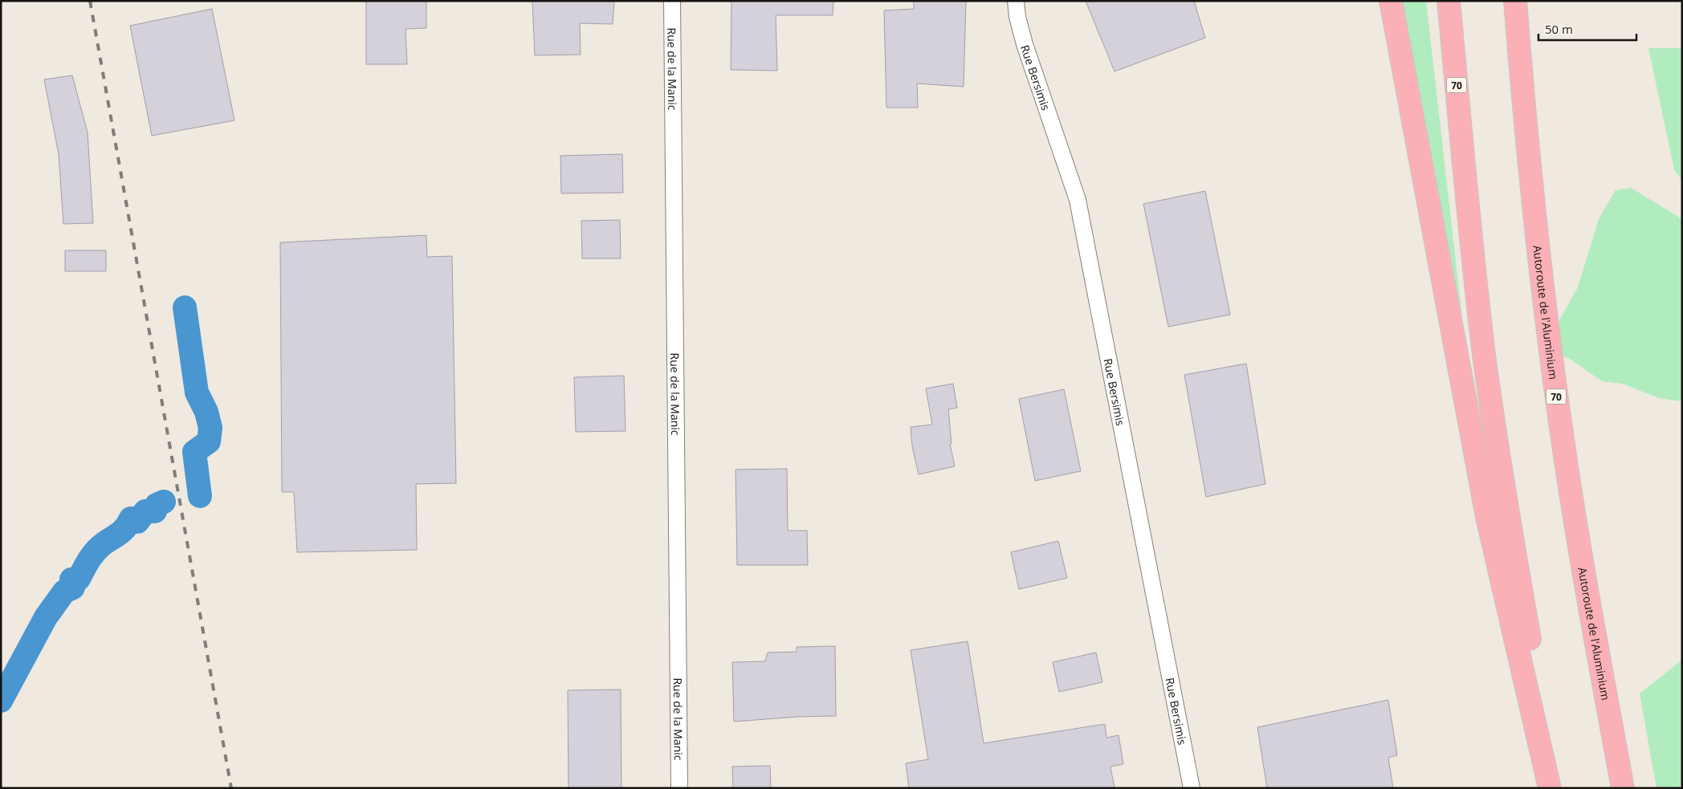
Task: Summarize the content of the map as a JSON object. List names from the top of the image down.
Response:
{
  "streets": {
    "highway": ["70", "Autoroute de l'Aluminium"],
    "street": ["Rue de la Manic", "Rue Bersimis"]
  },
  "scale_bar": "50 m"
}
